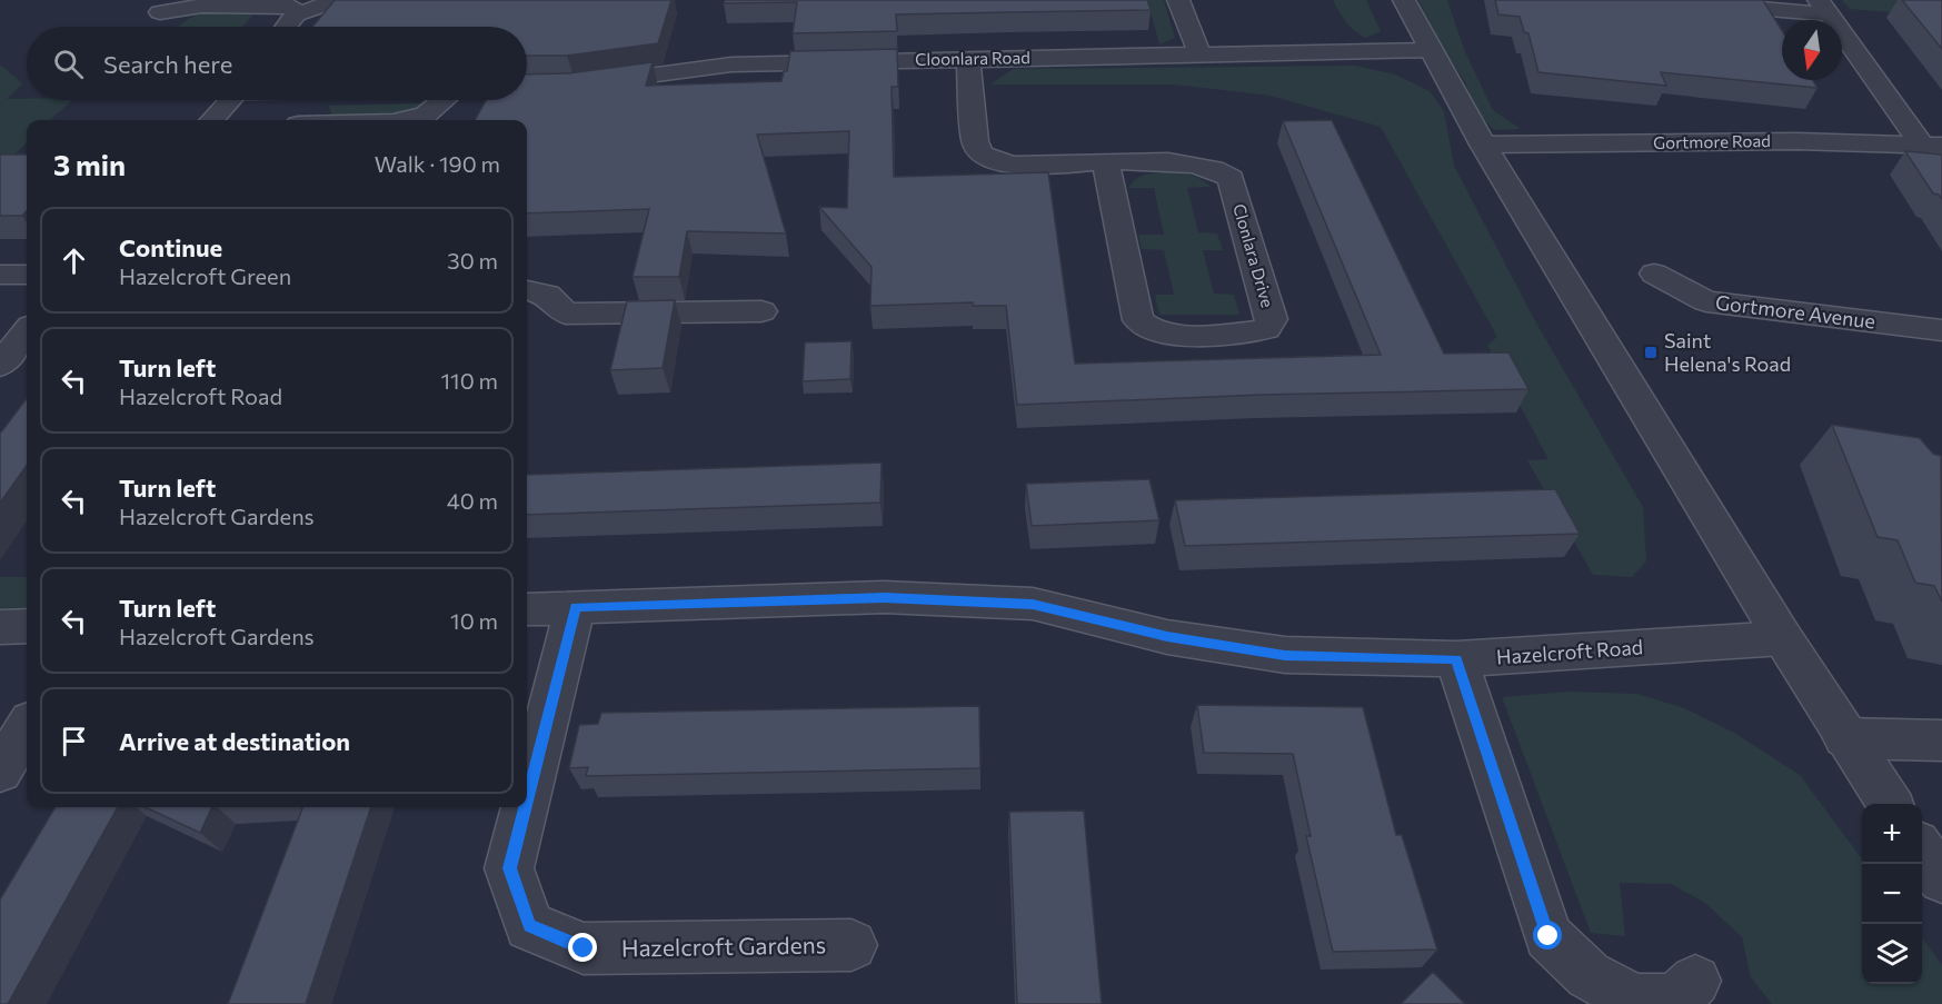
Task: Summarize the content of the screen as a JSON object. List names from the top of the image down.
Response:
{
  "streets": {
    "street": [
      "Cloonlara Road",
      "Gortmore Road",
      "Clonlara Drive",
      "Gortmore Avenue",
      "Hazelcroft Road",
      "Hazelcroft Gardens"
    ]
  },
  "crossings": [
    ["Cloonlara Road", "Clonlara Drive"],
    ["Hazelcroft Road", "Hazelcroft Gardens"]
  ],
  "places": {
    "transit": ["Saint Helena's Road"]
  },
  "north": "bottom",
  "page": {
    "search": "Search here",
    "heading": ["3 min", "Walk · 190 m"],
    "list": [
      ["Continue", "Hazelcroft Green", "30 m"],
      ["Turn left", "Hazelcroft Road", "110 m"],
      ["Turn left", "Hazelcroft Gardens", "40 m"],
      ["Turn left", "Hazelcroft Gardens", "10 m"],
      "Arrive at destination"
    ],
    "map_buttons": ["+", "−"]
  }
}
